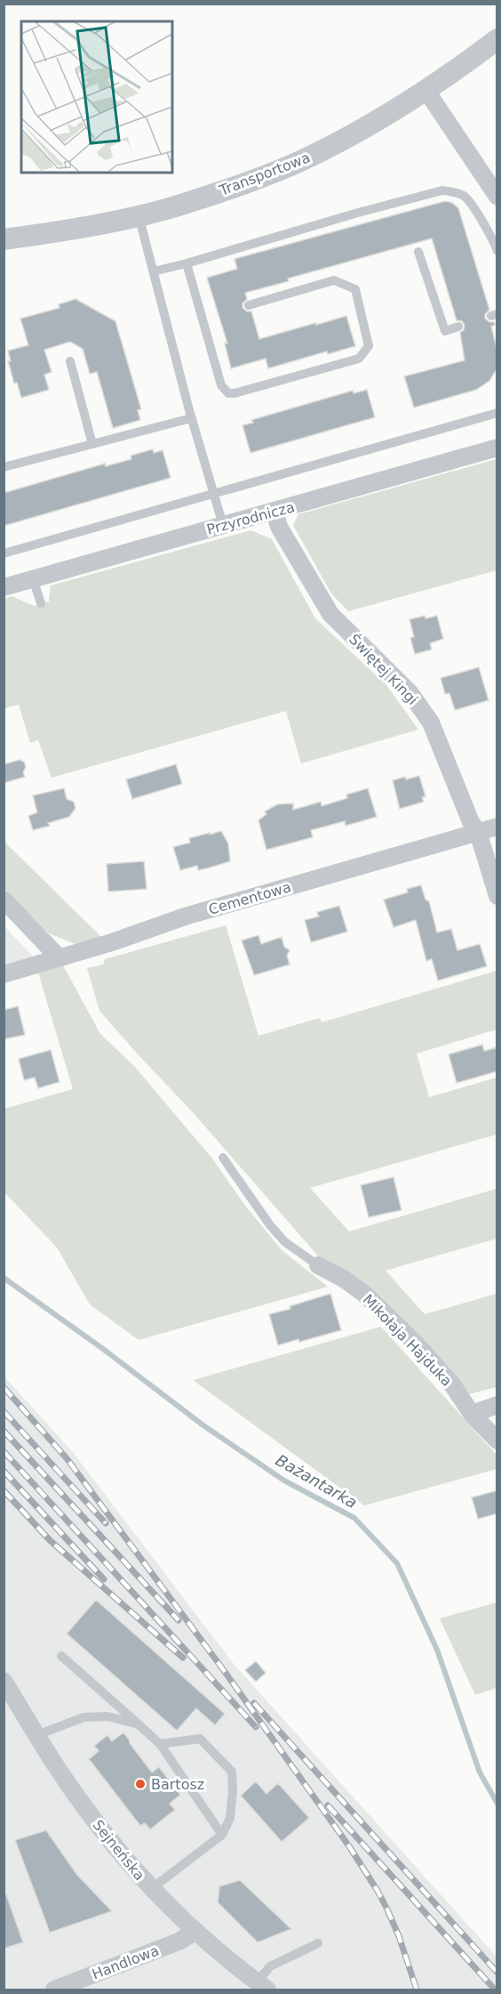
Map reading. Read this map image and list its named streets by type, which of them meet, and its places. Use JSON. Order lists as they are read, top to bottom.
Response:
{
  "streets": {
    "street": [
      "Transportowa",
      "Przyrodnicza",
      "Świętej Kingi",
      "Cementowa",
      "Mikołaja Hajduka",
      "Sejneńska",
      "Handlowa"
    ]
  },
  "crossings": [
    ["Przyrodnicza", "Świętej Kingi"],
    ["Świętej Kingi", "Cementowa"],
    ["Sejneńska", "Handlowa"]
  ],
  "water": ["Bażantarka"],
  "places": ["Bartosz"]
}
